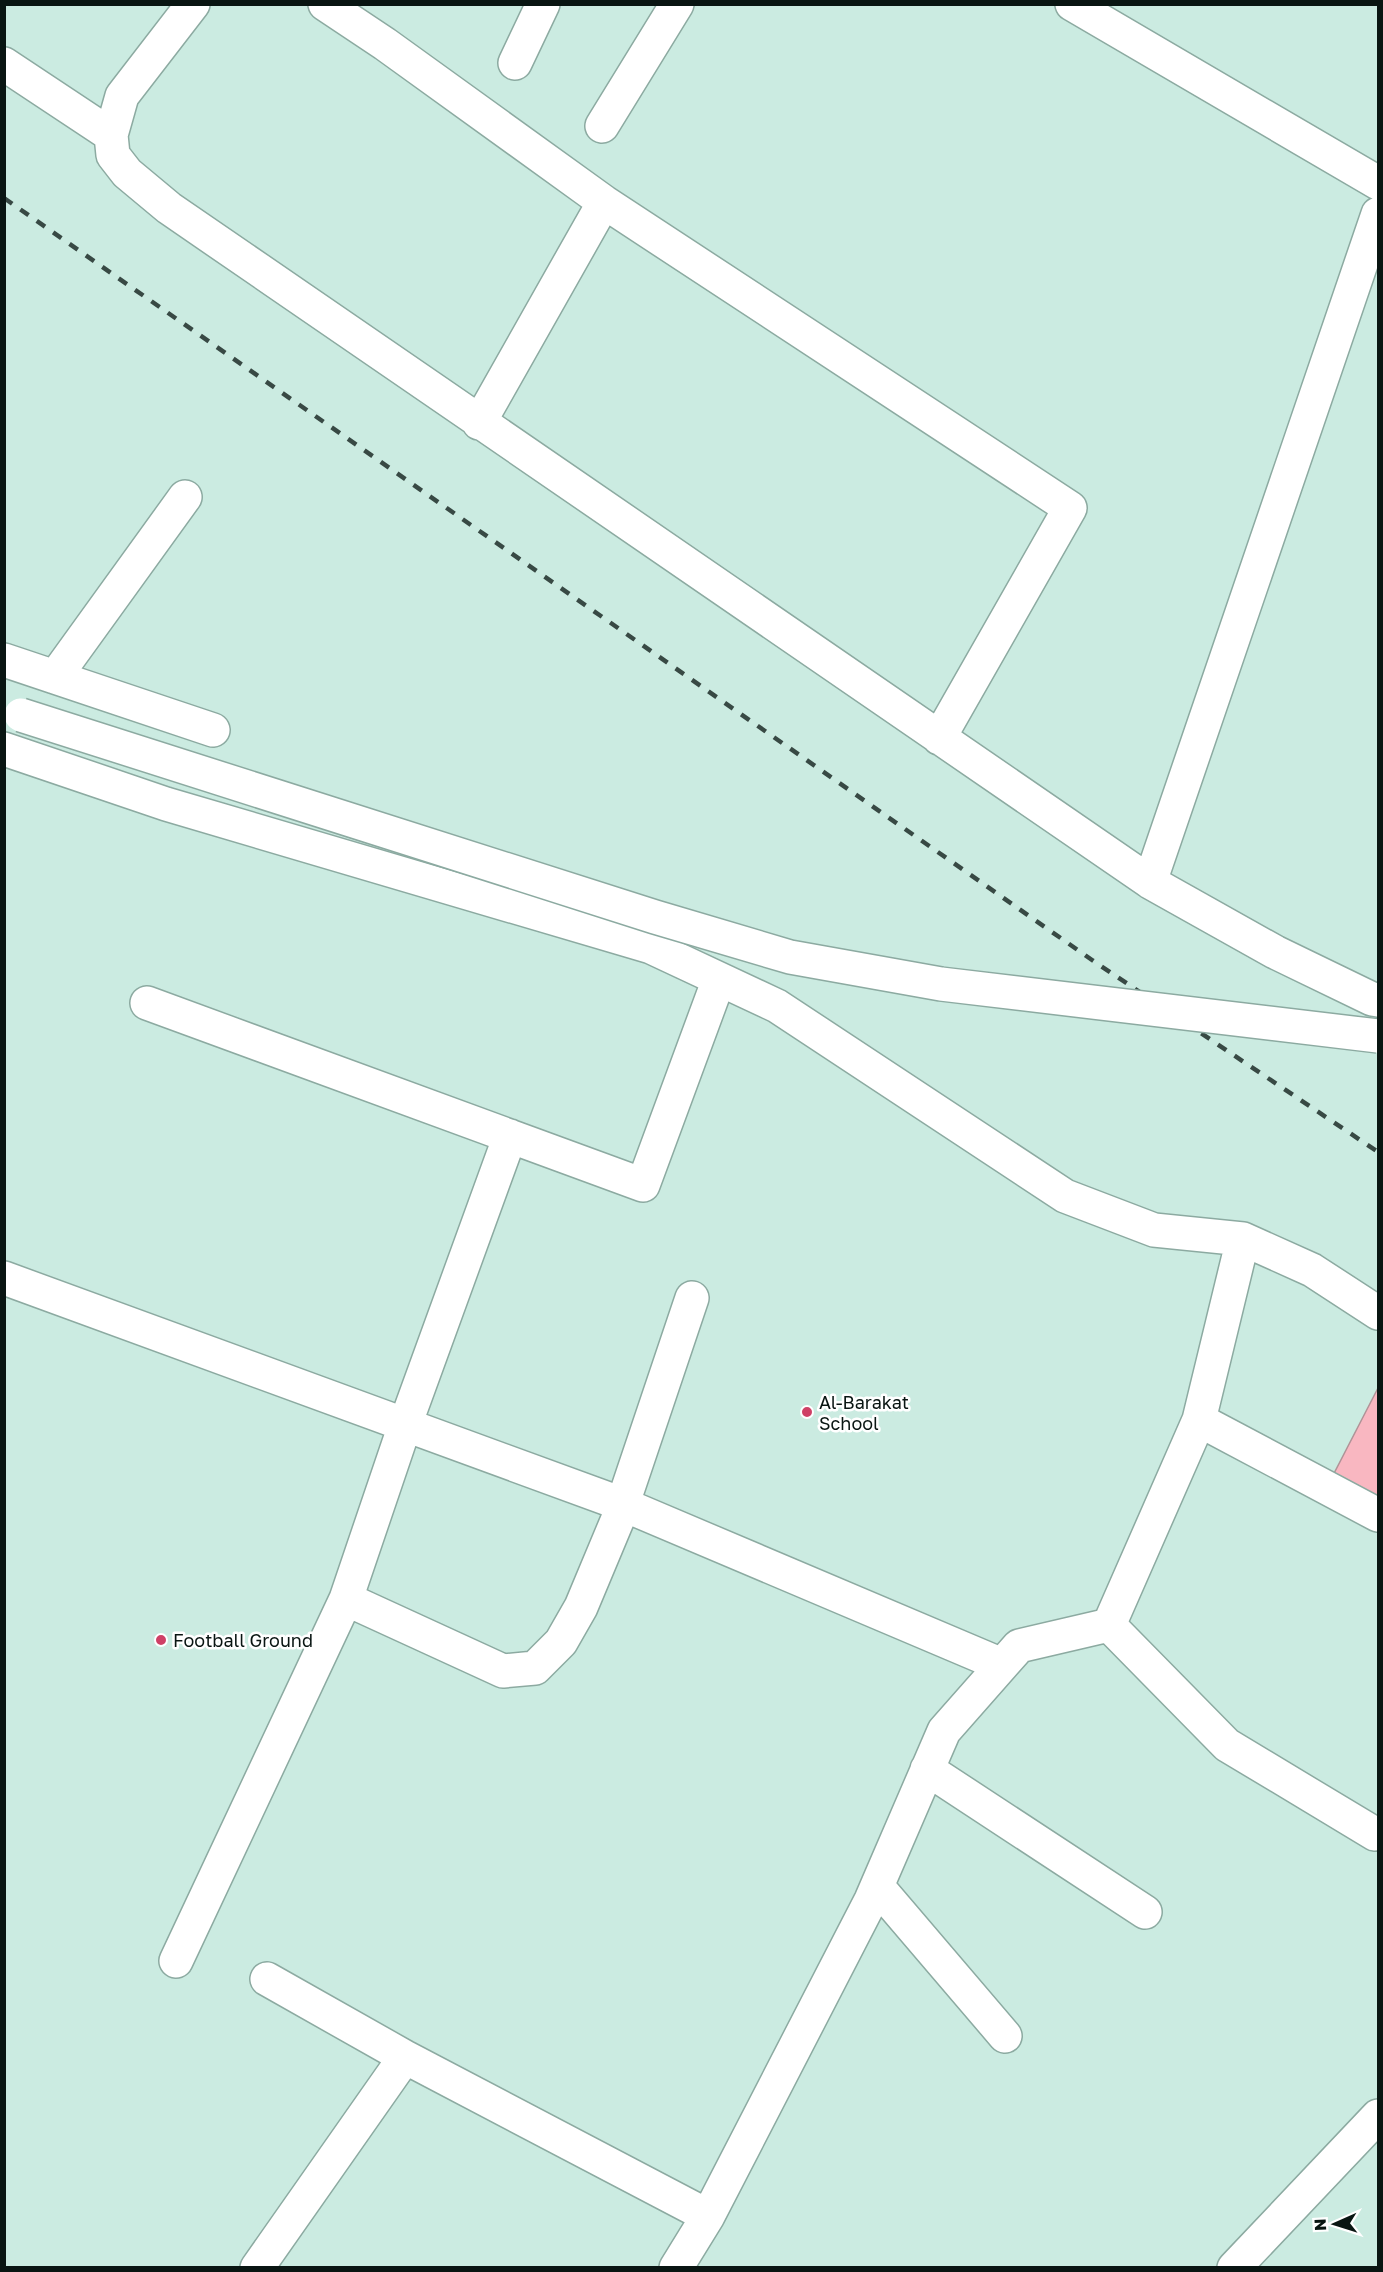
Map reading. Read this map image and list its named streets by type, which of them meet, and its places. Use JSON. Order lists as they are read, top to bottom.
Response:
{
  "places": ["Al-Barakat School", "Football Ground"],
  "north": "left"
}
